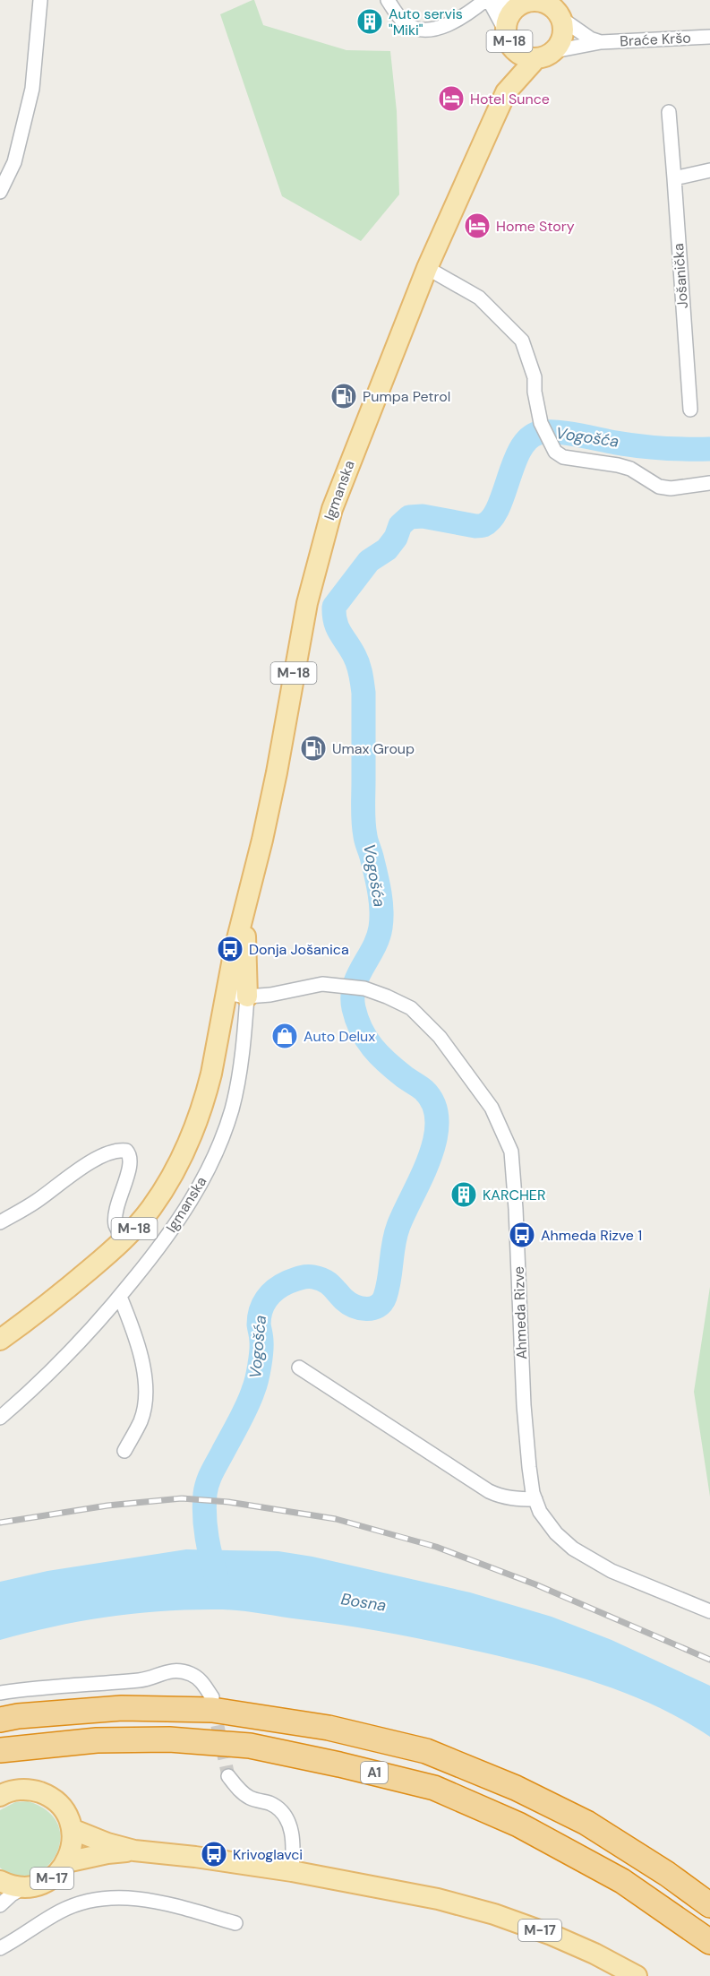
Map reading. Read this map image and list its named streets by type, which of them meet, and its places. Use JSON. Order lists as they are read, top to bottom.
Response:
{
  "streets": {
    "highway": ["A1"],
    "main road": ["M-18", "Igmanska", "M-17"],
    "street": ["Braće Kršo", "Jošanička", "Ahmeda Rizve"]
  },
  "crossings": [
    ["Braće Kršo", "M-18"],
    ["Braće Kršo", "Igmanska"],
    ["M-18", "Igmanska"],
    ["M-18", "Ahmeda Rizve"],
    ["Igmanska", "Ahmeda Rizve"]
  ],
  "water": ["Vogošća", "Bosna"],
  "places": {
    "building": ["Auto servis \"Miki\"", "KARCHER"],
    "hotel": ["Hotel Sunce", "Home Story"],
    "fuel station": ["Pumpa Petrol", "Umax Group"],
    "bus stop": ["Donja Jošanica", "Ahmeda Rizve 1", "Krivoglavci"],
    "shop": ["Auto Delux"]
  }
}
